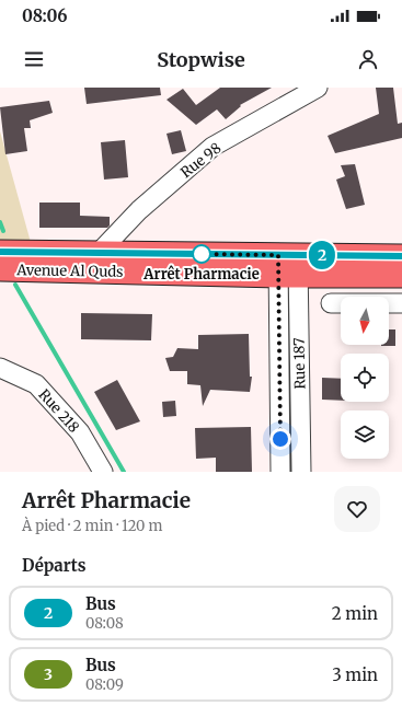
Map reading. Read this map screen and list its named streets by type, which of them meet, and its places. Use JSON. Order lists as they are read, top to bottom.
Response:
{
  "streets": {
    "main road": ["Avenue Al Quds"],
    "street": ["Rue 98", "Rue 187", "Rue 218"]
  },
  "crossings": [
    ["Rue 98", "Avenue Al Quds"],
    ["Avenue Al Quds", "Rue 187"]
  ],
  "places": ["Arrêt Pharmacie"],
  "lines": ["bus line 2"],
  "north": "bottom",
  "page": {
    "status": "08:06",
    "header": "Stopwise",
    "on_map": "2",
    "heading": [
      ["Arrêt Pharmacie", "À pied · 2 min · 120 m"],
      "Départs"
    ],
    "list": [
      {
        "mark": "2",
        "name": "Bus",
        "note": "08:08",
        "value": "2 min"
      },
      {
        "mark": "3",
        "name": "Bus",
        "note": "08:09",
        "value": "3 min"
      }
    ]
  }
}
